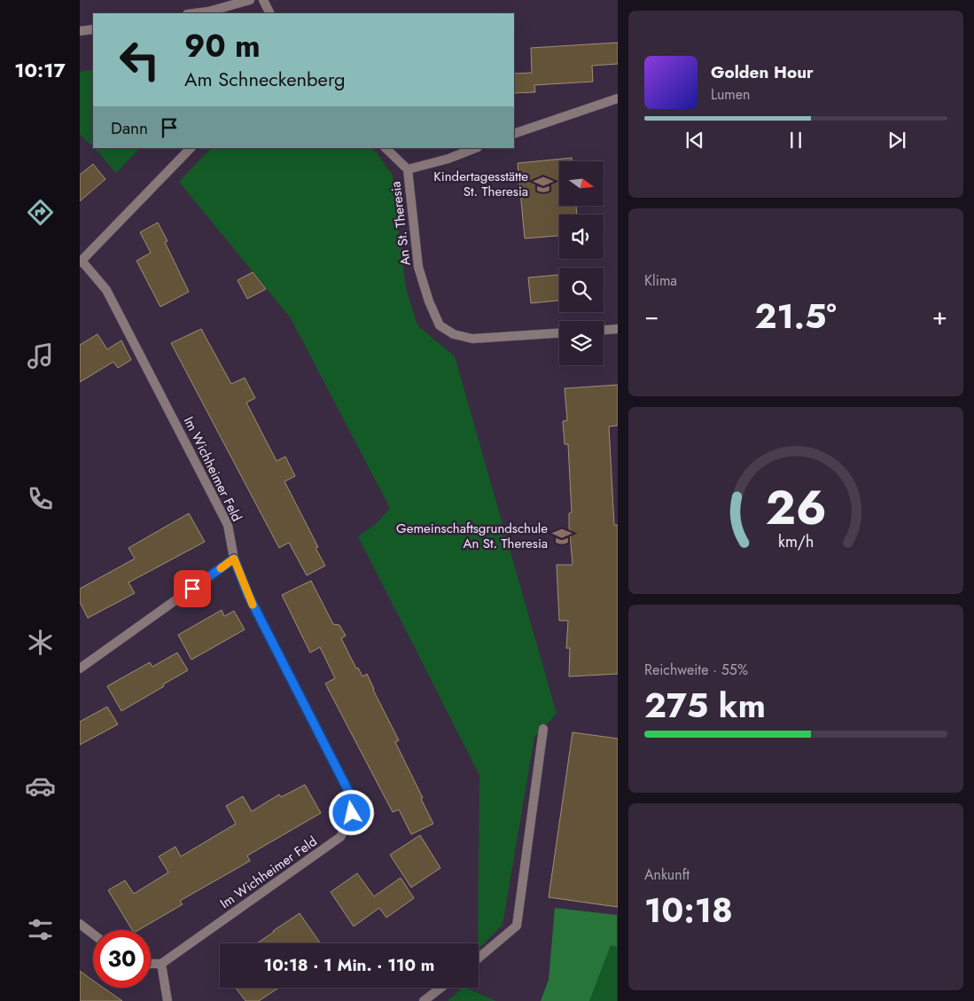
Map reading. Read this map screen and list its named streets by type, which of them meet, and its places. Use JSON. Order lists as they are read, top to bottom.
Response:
{
  "streets": {
    "street": ["An St. Theresia", "Im Wichheimer Feld"]
  },
  "places": {
    "school or university": ["Kindertagesstätte St. Theresia", "Gemeinschaftsgrundschule An St. Theresia"]
  },
  "north": "right",
  "page": {
    "tabs": "10:17",
    "turn": ["90 m", "Am Schneckenberg"],
    "song": ["Golden Hour", "Lumen"],
    "then": "Dann",
    "tile": [
      "Klima",
      ["Reichweite · 55%", "275 km"],
      ["Ankunft", "10:18"]
    ],
    "heat": ["−", "21.5°", "+"],
    "limit": "30",
    "trip": "10:18 · 1 Min. · 110 m",
    "gauge": ["26", "km/h"]
  }
}
